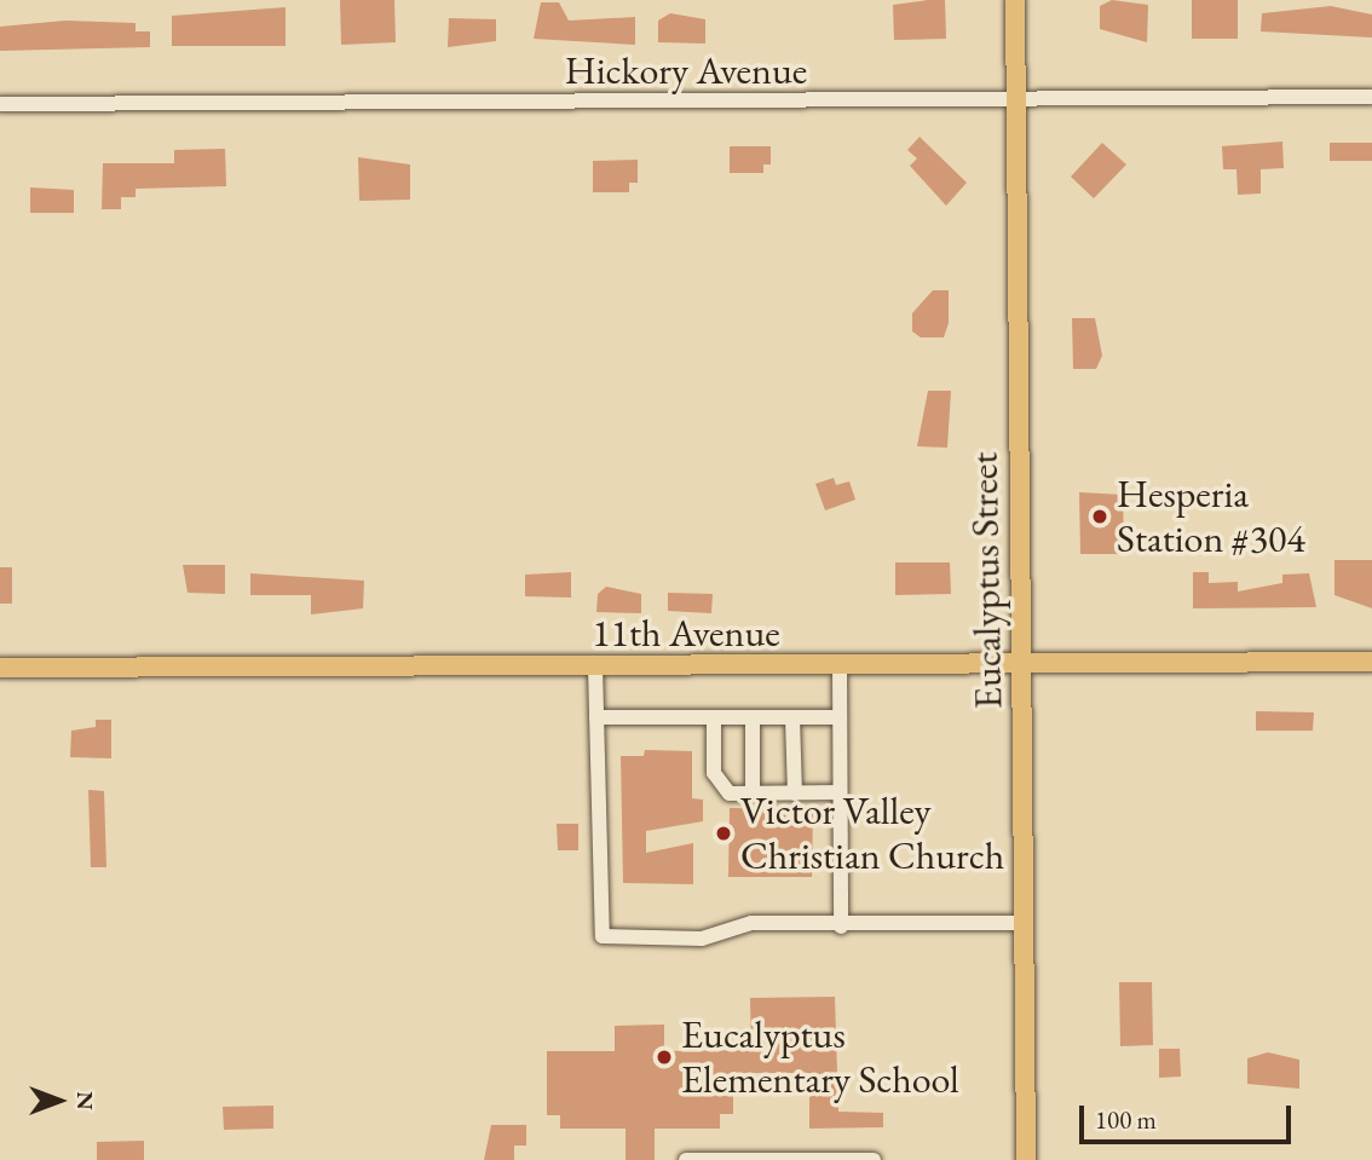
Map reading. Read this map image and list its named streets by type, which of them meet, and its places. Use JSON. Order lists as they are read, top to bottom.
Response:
{
  "streets": {
    "main road": ["Eucalyptus Street", "11th Avenue"],
    "street": ["Hickory Avenue"]
  },
  "crossings": [
    ["Hickory Avenue", "Eucalyptus Street"],
    ["Eucalyptus Street", "11th Avenue"]
  ],
  "places": ["Hesperia Station #304", "Victor Valley Christian Church", "Eucalyptus Elementary School"],
  "scale_bar": "100 m",
  "north": "right"
}
